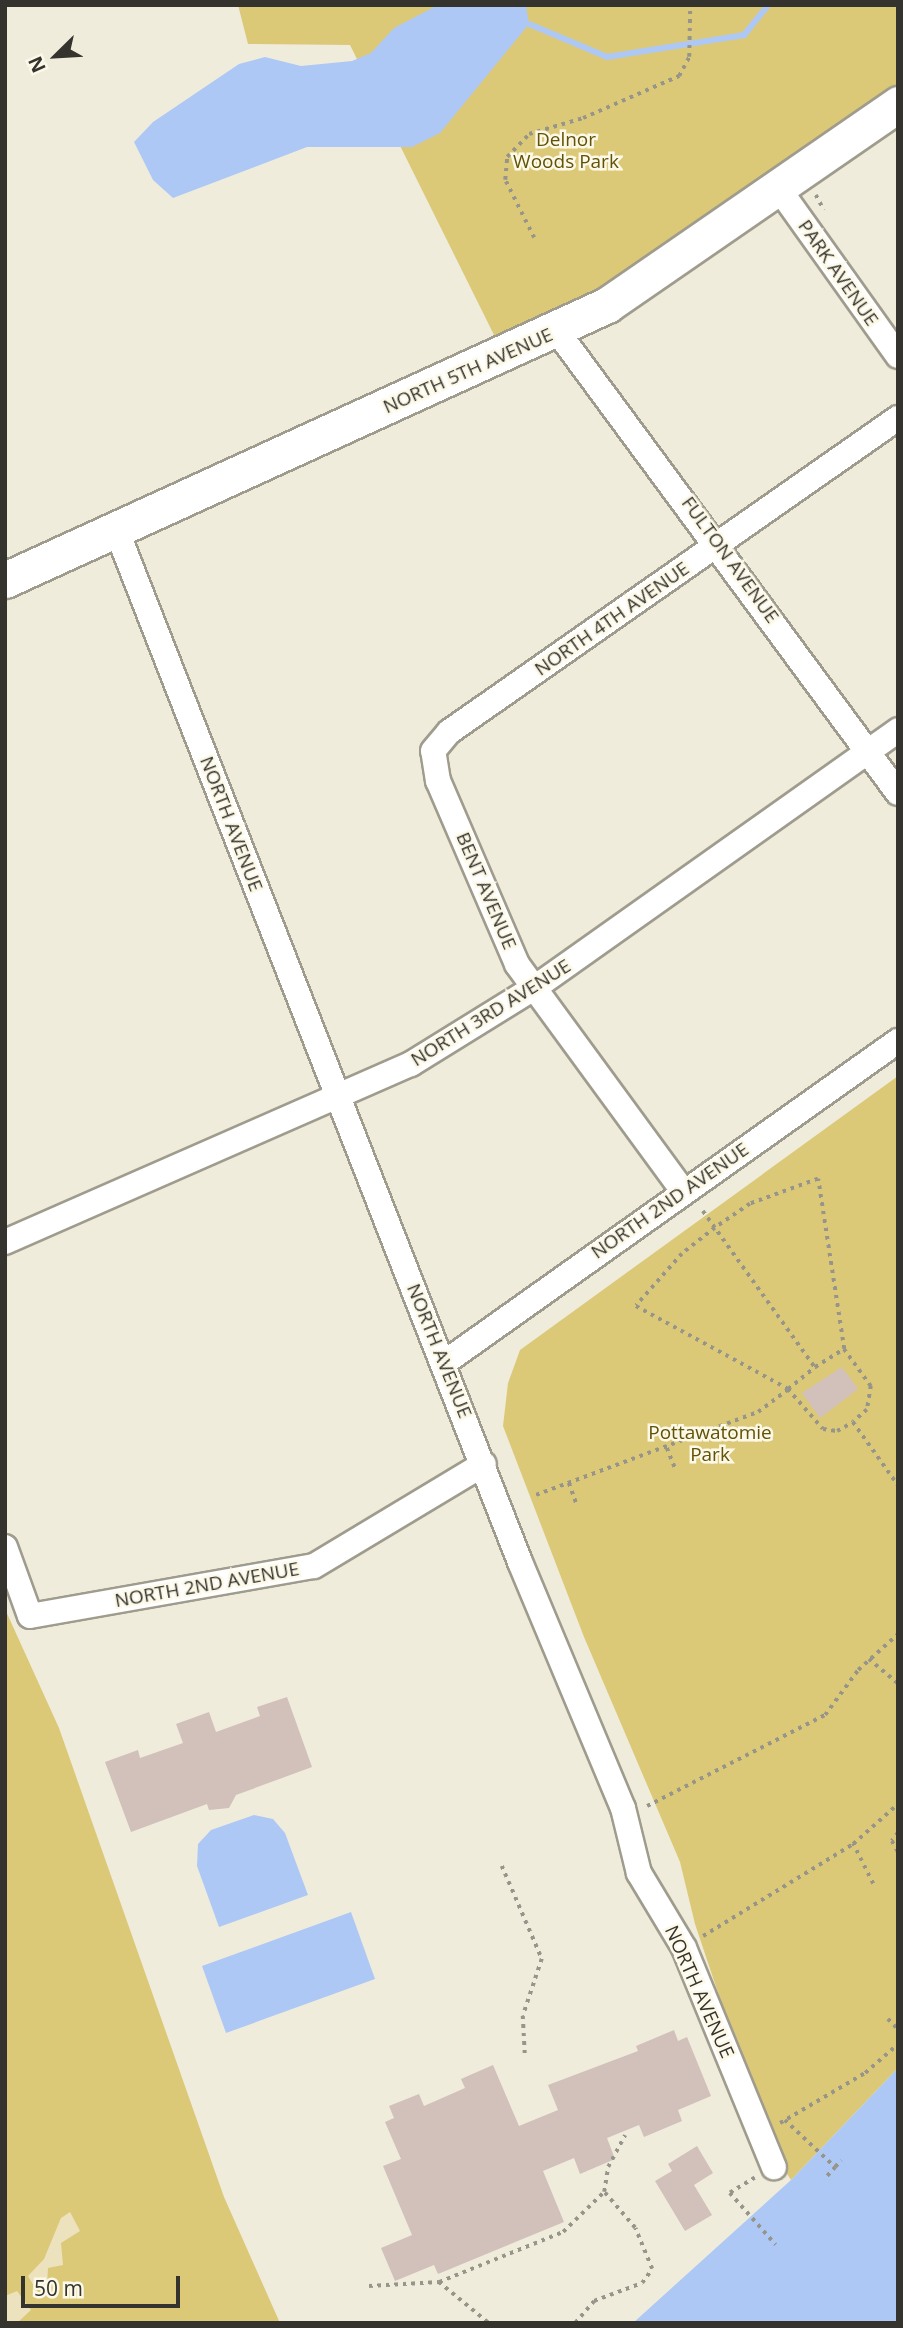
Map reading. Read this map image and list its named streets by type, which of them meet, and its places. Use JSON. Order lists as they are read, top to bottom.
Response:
{
  "streets": {
    "main road": ["NORTH 5TH AVENUE"],
    "street": [
      "PARK AVENUE",
      "FULTON AVENUE",
      "NORTH 4TH AVENUE",
      "NORTH AVENUE",
      "BENT AVENUE",
      "NORTH 3RD AVENUE",
      "NORTH 2ND AVENUE"
    ]
  },
  "crossings": [
    ["PARK AVENUE", "NORTH 5TH AVENUE"],
    ["NORTH 5TH AVENUE", "FULTON AVENUE"],
    ["NORTH 5TH AVENUE", "NORTH AVENUE"],
    ["FULTON AVENUE", "NORTH 4TH AVENUE"],
    ["FULTON AVENUE", "NORTH 3RD AVENUE"],
    ["NORTH 4TH AVENUE", "BENT AVENUE"],
    ["NORTH AVENUE", "NORTH 3RD AVENUE"],
    ["NORTH AVENUE", "NORTH 2ND AVENUE"],
    ["BENT AVENUE", "NORTH 3RD AVENUE"],
    ["BENT AVENUE", "NORTH 2ND AVENUE"]
  ],
  "parks": ["Delnor Woods Park", "Pottawatomie Park"],
  "scale_bar": "50 m",
  "north": "bottom left"
}
